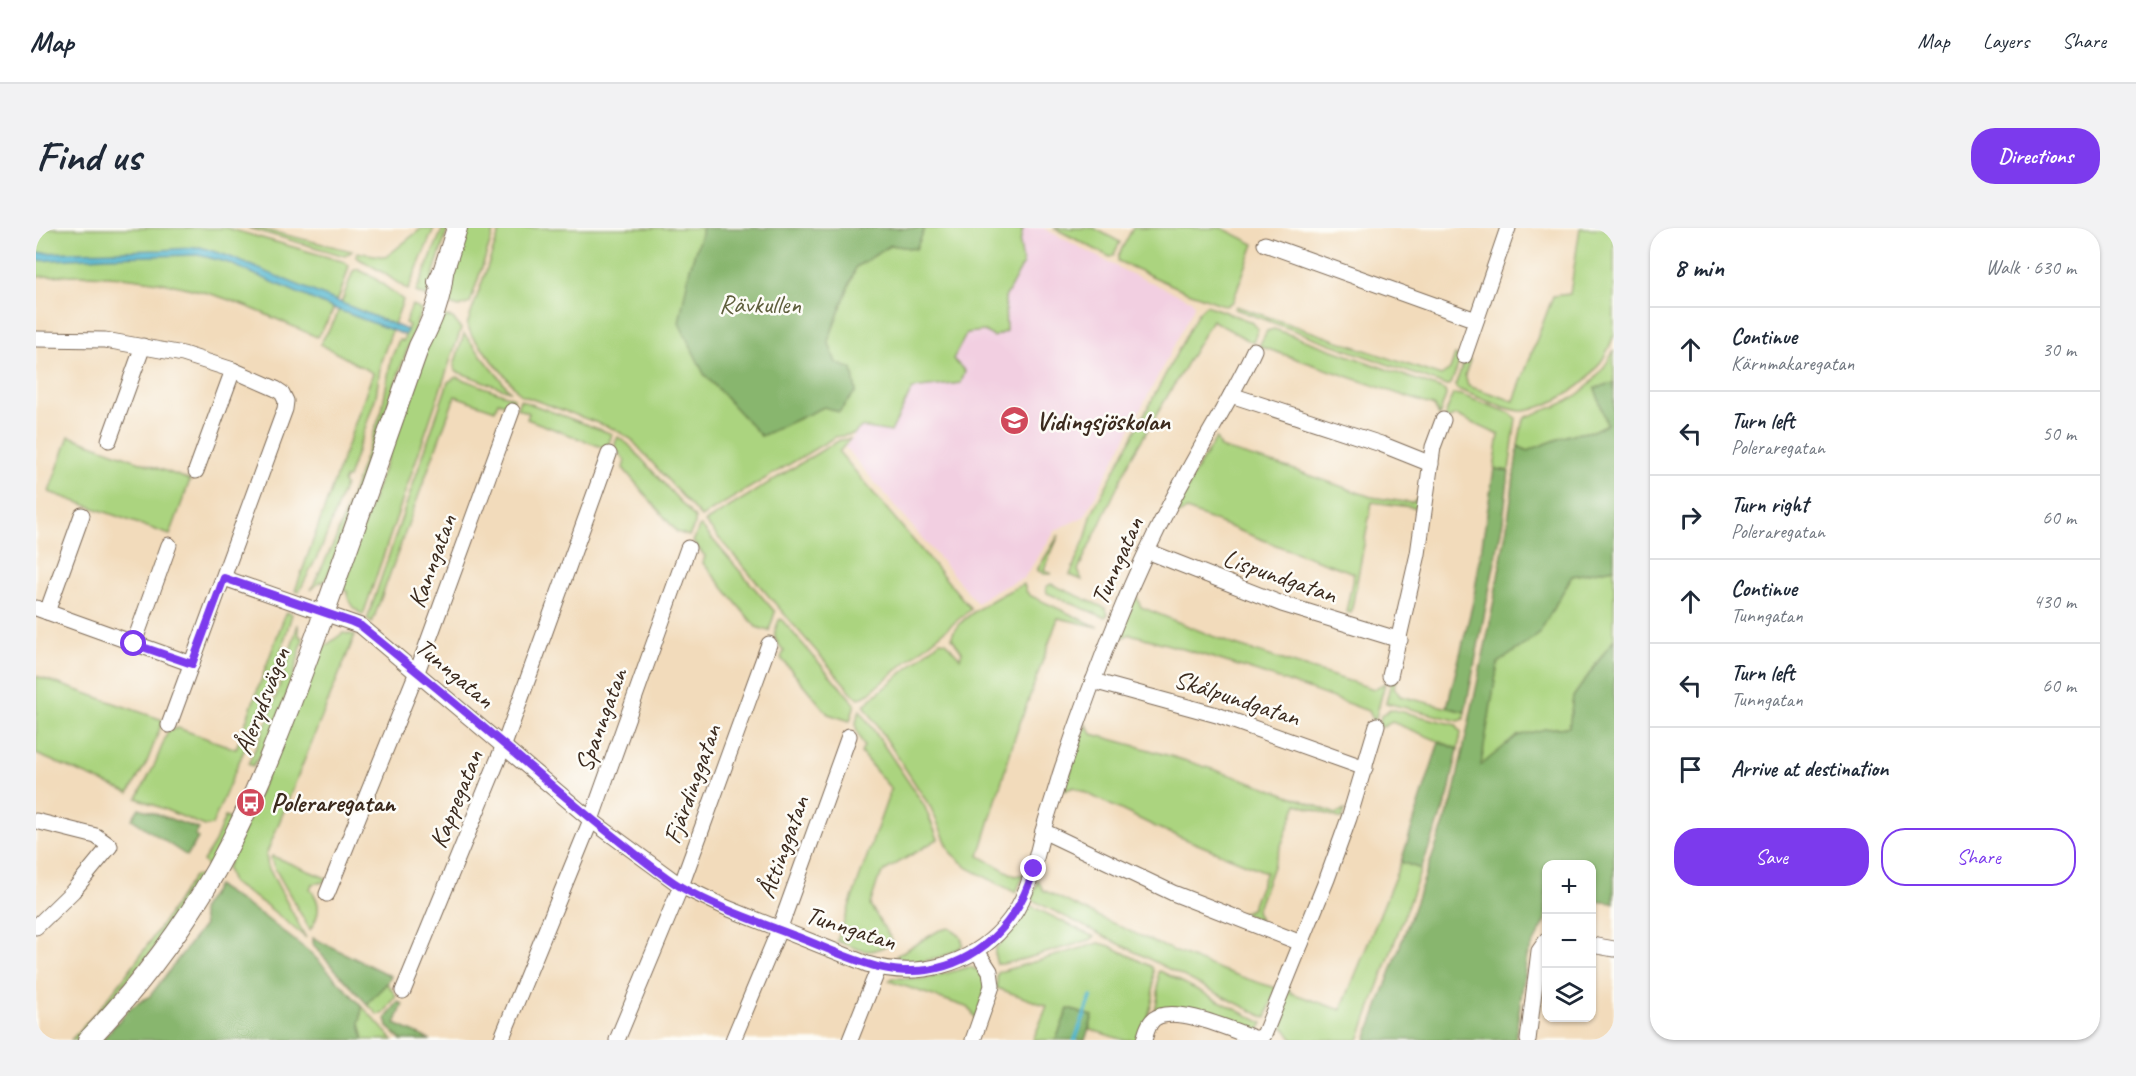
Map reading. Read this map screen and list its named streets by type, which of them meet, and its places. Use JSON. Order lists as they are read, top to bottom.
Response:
{
  "streets": {
    "main road": ["Ålerydsvägen"],
    "street": [
      "Kanngatan",
      "Tunngatan",
      "Lispundgatan",
      "Skålpundgatan",
      "Spanngatan",
      "Fjärdinggatan",
      "Kappegatan",
      "Åttinggatan"
    ]
  },
  "crossings": [
    ["Kanngatan", "Tunngatan"],
    ["Tunngatan", "Lispundgatan"],
    ["Tunngatan", "Skålpundgatan"],
    ["Tunngatan", "Ålerydsvägen"],
    ["Tunngatan", "Spanngatan"],
    ["Tunngatan", "Fjärdinggatan"],
    ["Tunngatan", "Kappegatan"],
    ["Tunngatan", "Åttinggatan"]
  ],
  "parks": ["Rävkullen"],
  "places": {
    "school or university": ["Vidingsjöskolan"],
    "bus stop": ["Poleraregatan"]
  },
  "page": {
    "header": "Map",
    "nav": ["Map", "Layers", "Share"],
    "buttons": [
      "Directions",
      ["Save", "Share"]
    ],
    "title": "Find us",
    "heading": ["8 min", "Walk · 630 m"],
    "list": [
      ["Continue", "Kärnmakaregatan", "30 m"],
      ["Turn left", "Poleraregatan", "50 m"],
      ["Turn right", "Poleraregatan", "60 m"],
      ["Continue", "Tunngatan", "430 m"],
      ["Turn left", "Tunngatan", "60 m"],
      "Arrive at destination"
    ],
    "map_buttons": ["+", "−"]
  }
}
